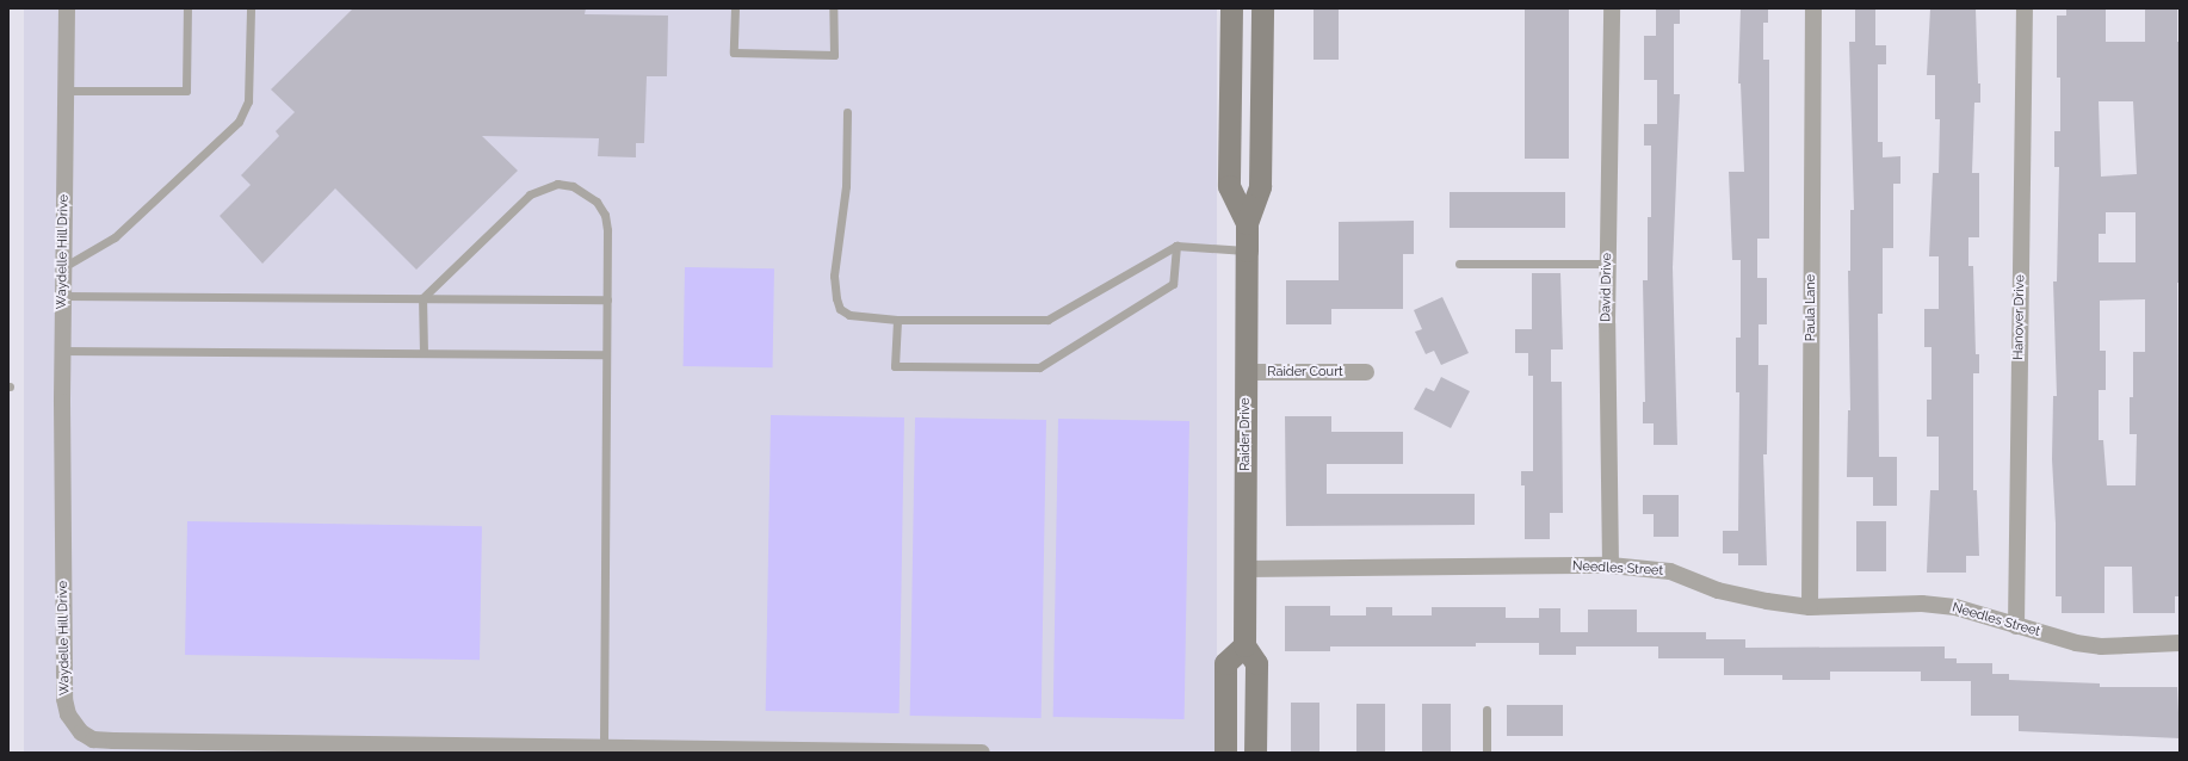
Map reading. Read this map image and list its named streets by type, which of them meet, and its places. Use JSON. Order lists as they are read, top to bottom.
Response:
{
  "streets": {
    "main road": ["Raider Drive"],
    "street": [
      "Waydelle Hill Drive",
      "David Drive",
      "Paula Lane",
      "Hanover Drive",
      "Raider Court",
      "Needles Street"
    ]
  },
  "crossings": [
    ["David Drive", "Needles Street"],
    ["Paula Lane", "Needles Street"],
    ["Hanover Drive", "Needles Street"],
    ["Raider Court", "Raider Drive"],
    ["Raider Drive", "Needles Street"]
  ]
}
